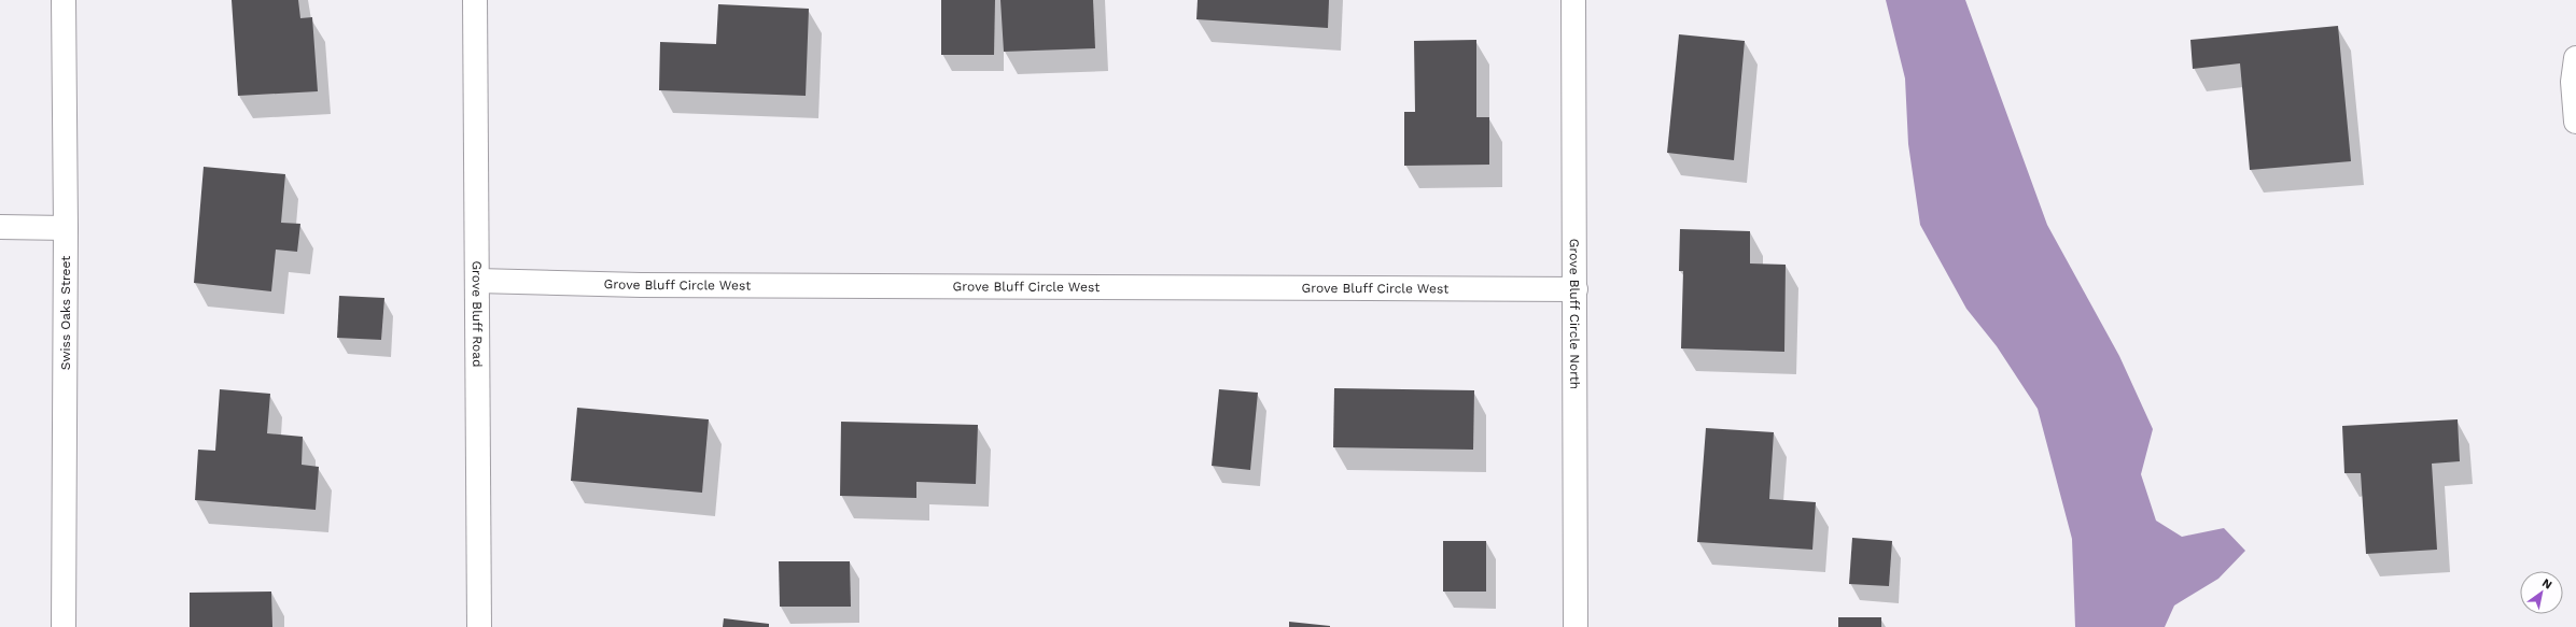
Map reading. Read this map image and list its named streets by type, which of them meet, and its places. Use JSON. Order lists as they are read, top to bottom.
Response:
{
  "streets": {
    "street": [
      "Grove Bluff Circle West",
      "Swiss Oaks Street",
      "Grove Bluff Road",
      "Grove Bluff Circle North"
    ]
  },
  "crossings": [
    ["Grove Bluff Circle West", "Grove Bluff Road"],
    ["Grove Bluff Circle West", "Grove Bluff Circle North"]
  ],
  "north": "top right"
}
